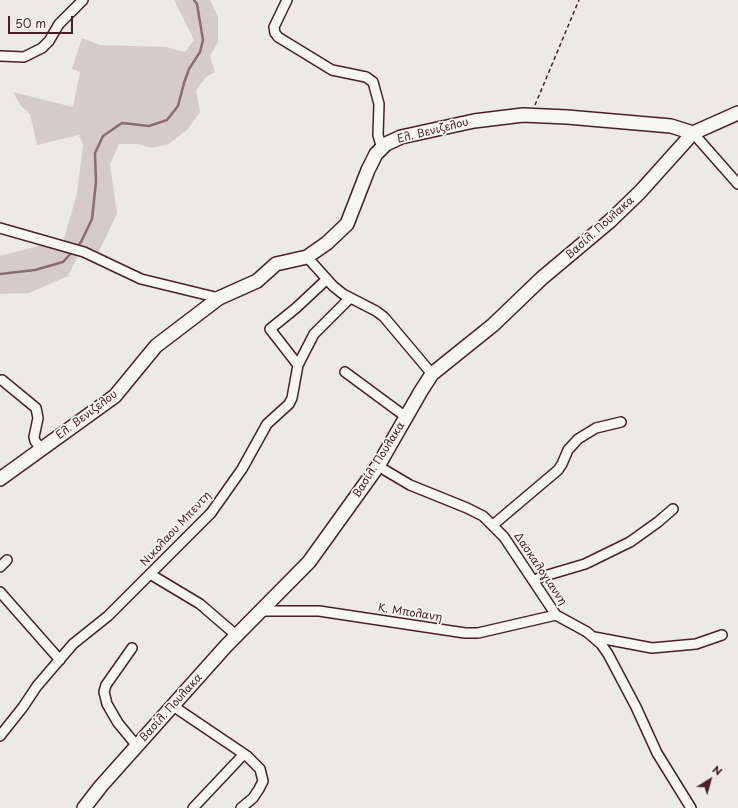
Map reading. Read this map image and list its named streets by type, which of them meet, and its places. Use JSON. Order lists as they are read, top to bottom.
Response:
{
  "streets": {
    "main road": ["Ελ. Βενιζελου", "Βασίλ. Πουλακα"],
    "street": ["Νικολαου Μπεντη", "Δασκαλογιαννη", "Κ. Μπολανη"]
  },
  "crossings": [
    ["Ελ. Βενιζελου", "Βασίλ. Πουλακα"],
    ["Βασίλ. Πουλακα", "Δασκαλογιαννη"],
    ["Βασίλ. Πουλακα", "Κ. Μπολανη"],
    ["Δασκαλογιαννη", "Κ. Μπολανη"]
  ],
  "scale_bar": "50 m",
  "north": "top right"
}
